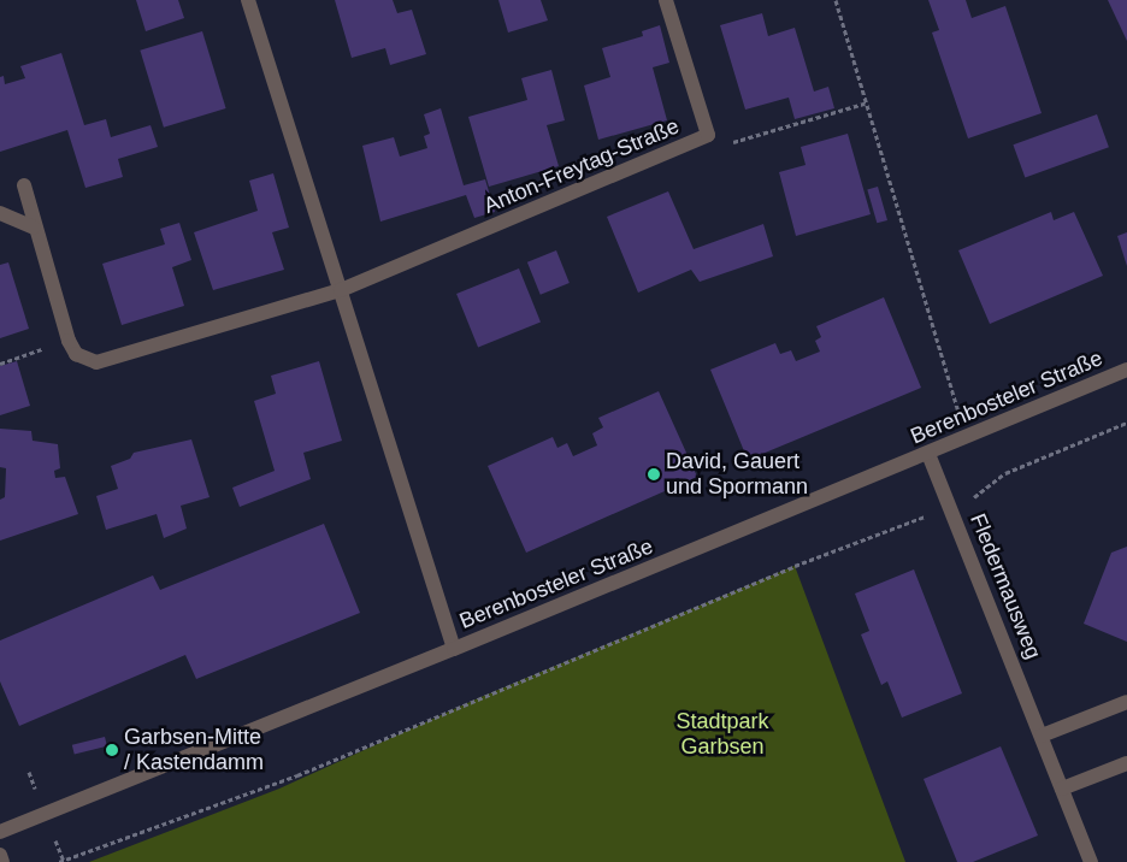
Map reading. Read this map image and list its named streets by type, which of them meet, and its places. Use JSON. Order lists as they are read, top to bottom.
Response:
{
  "streets": {
    "street": ["Anton-Freytag-Straße", "Berenbosteler Straße", "Fledermausweg"]
  },
  "crossings": [
    ["Berenbosteler Straße", "Fledermausweg"]
  ],
  "parks": ["Stadtpark Garbsen"],
  "places": ["David, Gauert und Spormann", "Garbsen-Mitte / Kastendamm"]
}
